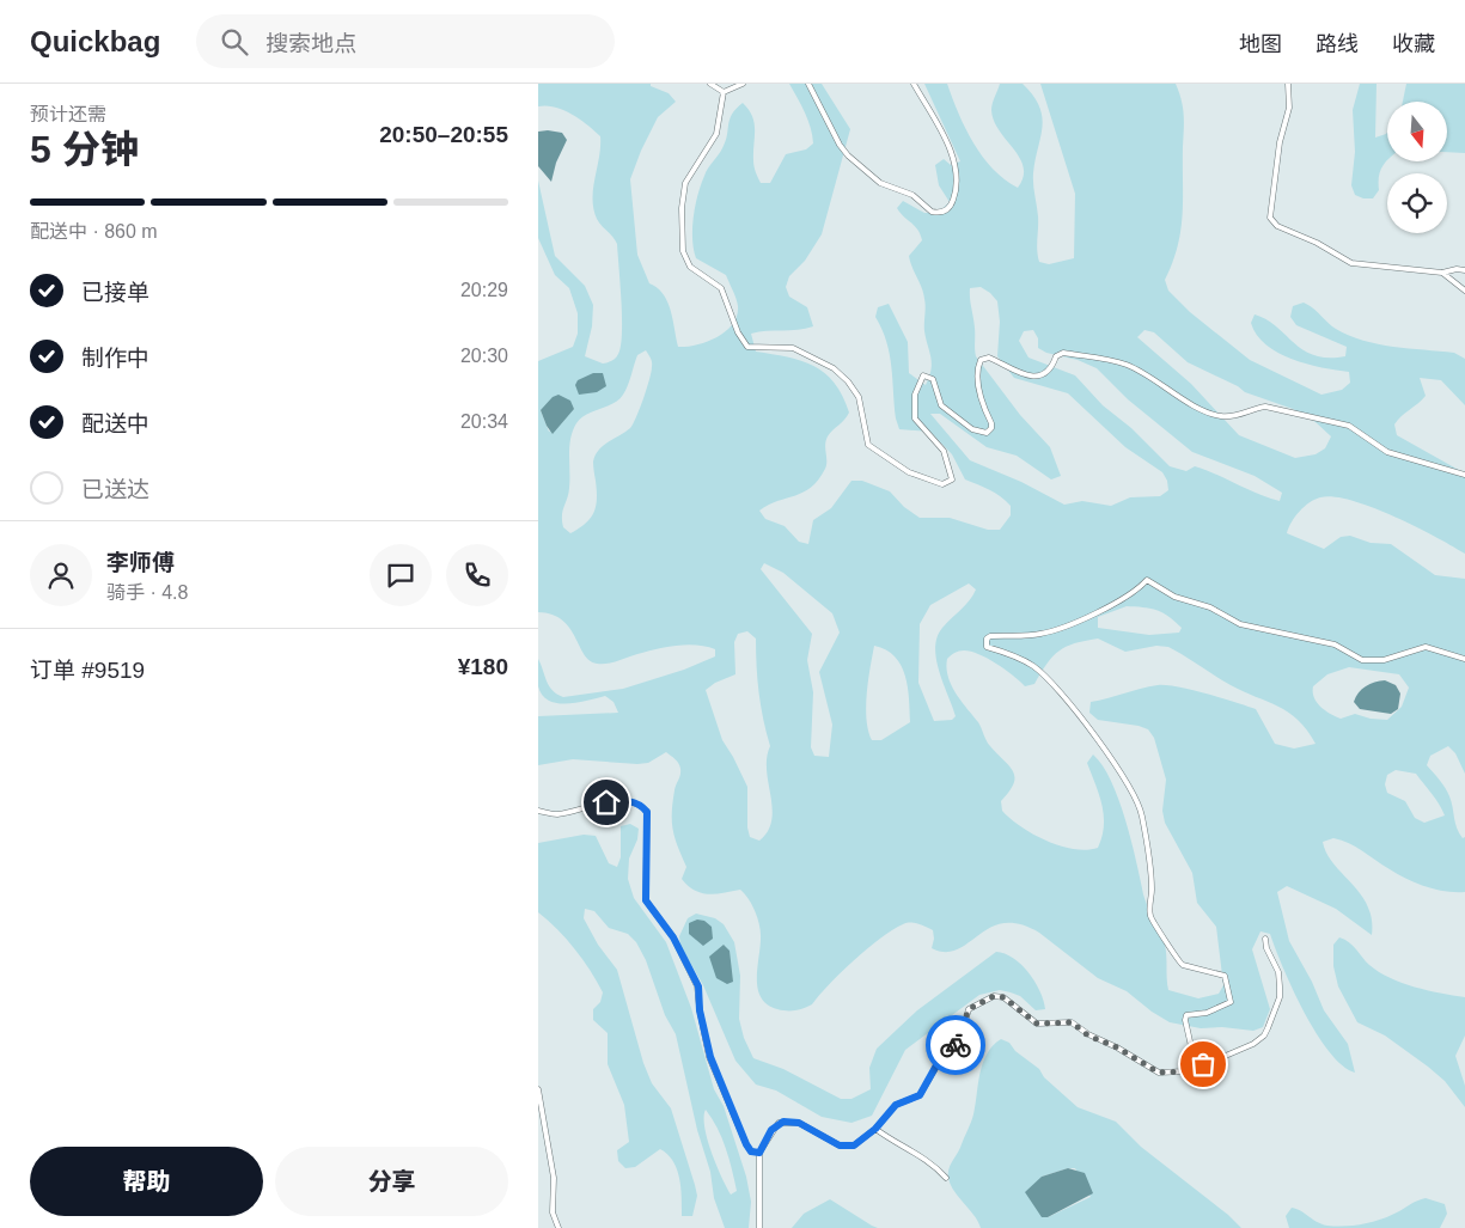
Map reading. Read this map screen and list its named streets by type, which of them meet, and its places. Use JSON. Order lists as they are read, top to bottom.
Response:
{
  "north": "bottom",
  "page": {
    "header": "Quickbag",
    "search": "搜索地点",
    "nav": ["地图", "路线", "收藏"],
    "heading": ["5 分钟", "预计还需", "20:50–20:55"],
    "panel": [
      "李师傅",
      "骑手 · 4.8",
      "订单 #9519",
      "¥180"
    ],
    "bar": "配送中 · 860 m",
    "list": [
      ["已接单", "20:29"],
      ["制作中", "20:30"],
      ["配送中", "20:34"],
      "已送达"
    ],
    "buttons": ["帮助", "分享"]
  }
}
